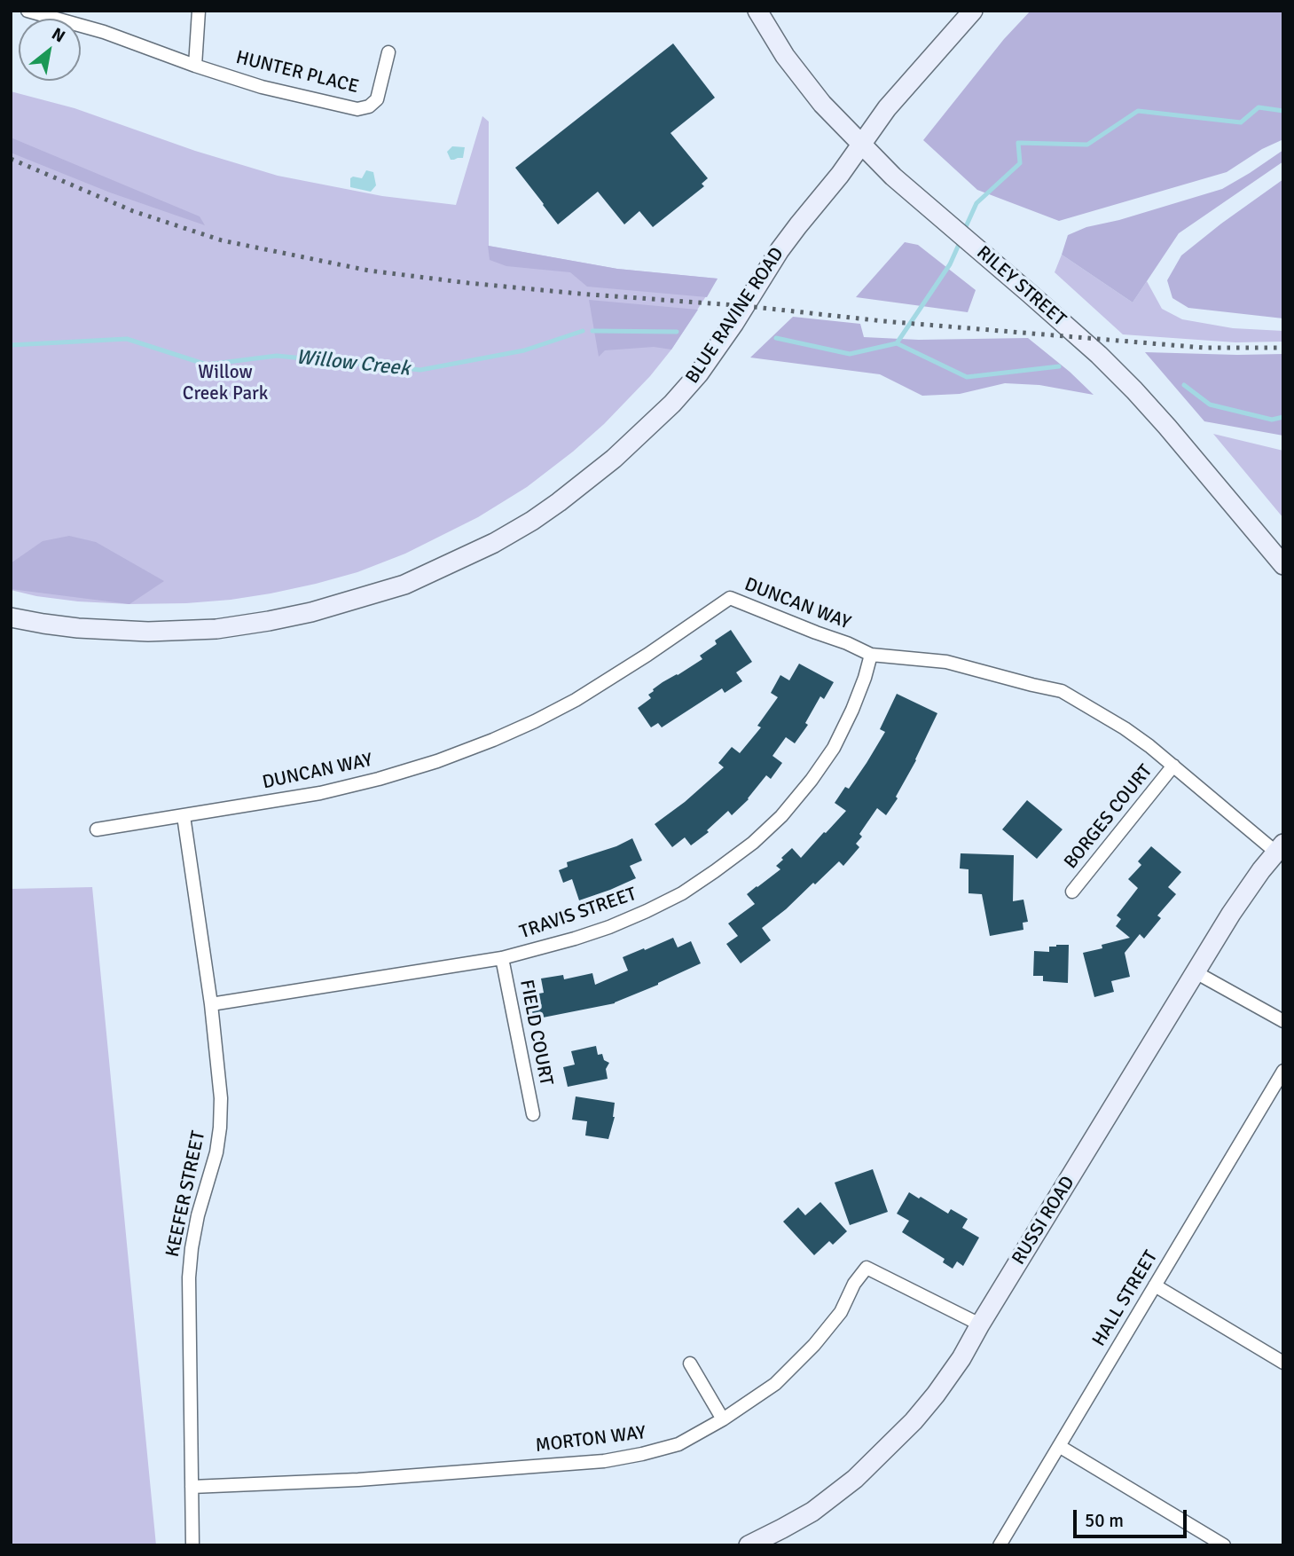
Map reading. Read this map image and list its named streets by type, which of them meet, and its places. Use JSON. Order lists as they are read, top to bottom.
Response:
{
  "streets": {
    "main road": ["RILEY STREET", "BLUE RAVINE ROAD", "RUSSI ROAD"],
    "street": [
      "HUNTER PLACE",
      "DUNCAN WAY",
      "BORGES COURT",
      "TRAVIS STREET",
      "FIELD COURT",
      "KEEFER STREET",
      "HALL STREET",
      "MORTON WAY"
    ]
  },
  "crossings": [
    ["RILEY STREET", "BLUE RAVINE ROAD"],
    ["DUNCAN WAY", "BORGES COURT"],
    ["DUNCAN WAY", "TRAVIS STREET"],
    ["DUNCAN WAY", "KEEFER STREET"],
    ["DUNCAN WAY", "RUSSI ROAD"],
    ["TRAVIS STREET", "FIELD COURT"],
    ["TRAVIS STREET", "KEEFER STREET"],
    ["KEEFER STREET", "MORTON WAY"],
    ["RUSSI ROAD", "MORTON WAY"]
  ],
  "water": ["Willow Creek"],
  "parks": ["Willow Creek Park"],
  "scale_bar": "50 m",
  "north": "top right"
}
